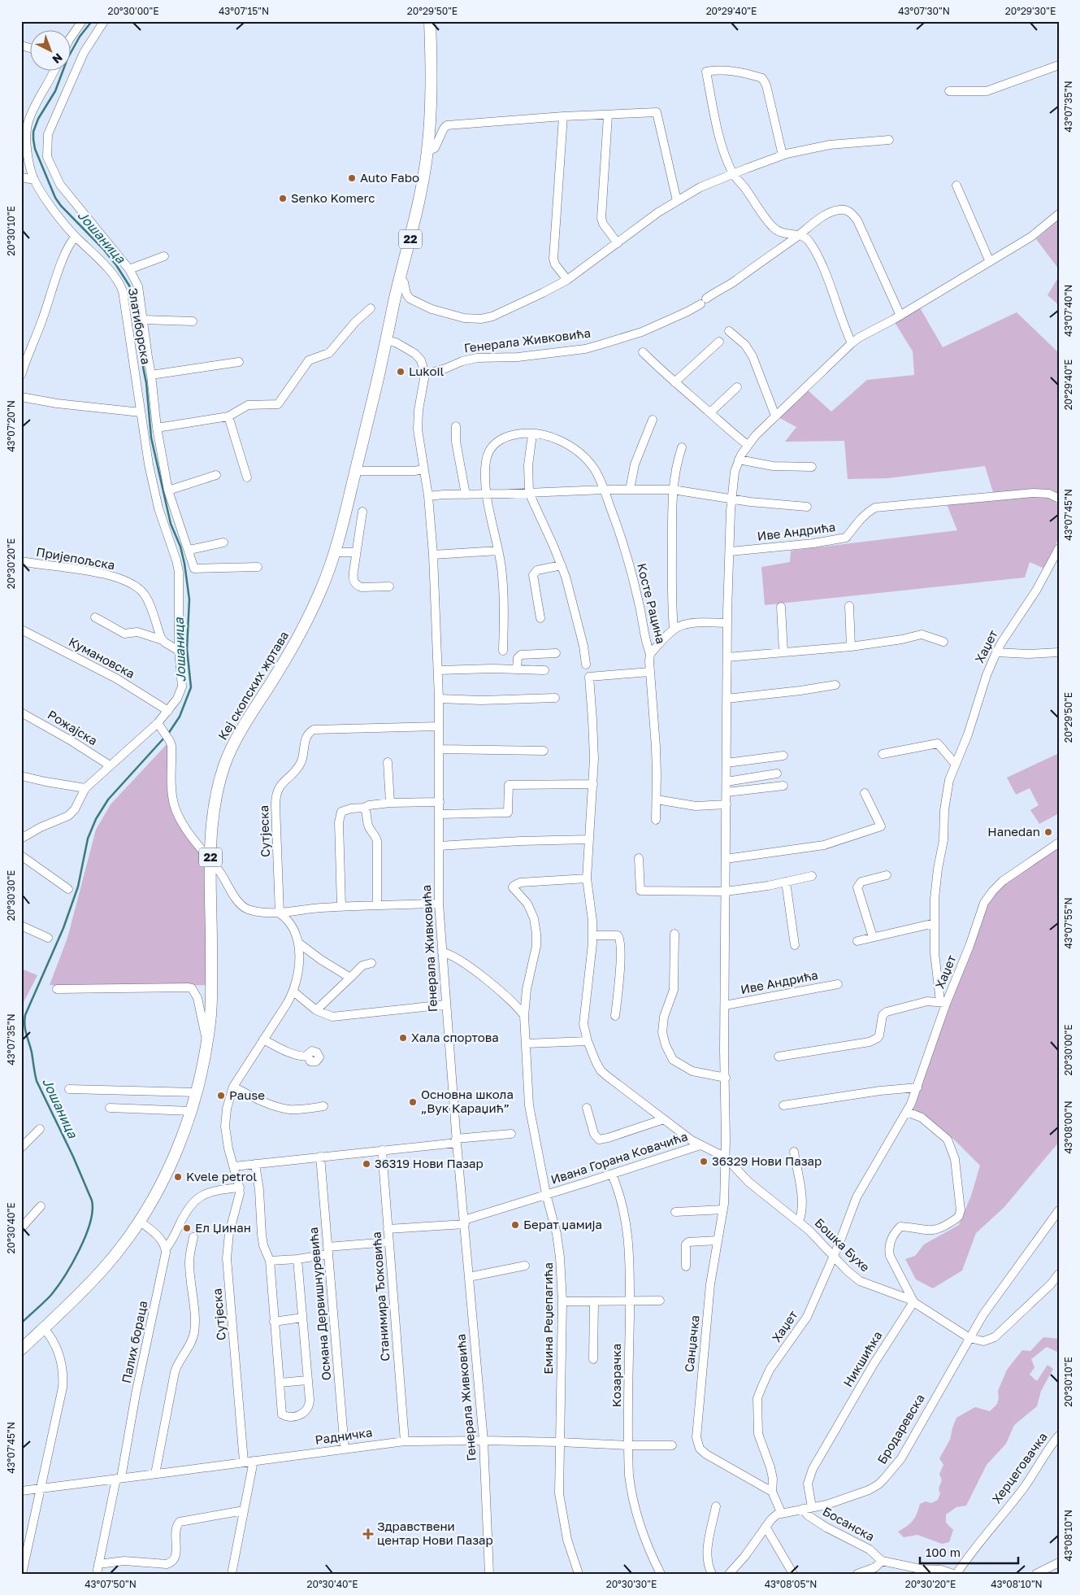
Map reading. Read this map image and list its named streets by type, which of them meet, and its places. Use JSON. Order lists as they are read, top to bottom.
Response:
{
  "streets": {
    "main road": ["22", "Кеј скопских жртава"],
    "street": [
      "Златиборска",
      "Генерала Живковића",
      "Иве Андрића",
      "Пријепољска",
      "Косте Рацина",
      "Хаџет",
      "Кумановска",
      "Рожајска",
      "Сутјеска",
      "Ивана Горана Ковачића",
      "Бошка Бухе",
      "Станимира Ђоковића",
      "Османа Дервишнуревића",
      "Емина Реџепагића",
      "Палих бораца",
      "Санџачка",
      "Никшићка",
      "Козарачка",
      "Бродаревска",
      "Радничка",
      "Херцеговачка",
      "Босанска"
    ]
  },
  "crossings": [
    ["22", "Кеј скопских жртава"],
    ["Генерала Живковића", "Иве Андрића"],
    ["Генерала Живковића", "Сутјеска"],
    ["Генерала Живковића", "Радничка"],
    ["Иве Андрића", "Бошка Бухе"],
    ["Иве Андрића", "Санџачка"],
    ["Хаџет", "Бошка Бухе"],
    ["Хаџет", "Санџачка"],
    ["Хаџет", "Бродаревска"],
    ["Сутјеска", "Радничка"],
    ["Ивана Горана Ковачића", "Емина Реџепагића"],
    ["Ивана Горана Ковачића", "Козарачка"],
    ["Бошка Бухе", "Санџачка"],
    ["Бошка Бухе", "Никшићка"],
    ["Станимира Ђоковића", "Радничка"],
    ["Османа Дервишнуревића", "Радничка"],
    ["Емина Реџепагића", "Радничка"],
    ["Палих бораца", "Радничка"],
    ["Никшићка", "Бродаревска"],
    ["Козарачка", "Радничка"],
    ["Бродаревска", "Босанска"]
  ],
  "water": ["Јошаница"],
  "places": {
    "other": [
      "Auto Fabo",
      "Senko Komerc",
      "Lukoil",
      "Hanedan",
      "Хала спортова",
      "Pause",
      "Основна школа „Вук Караџић”",
      "36329 Нови Пазар",
      "36319 Нови Пазар",
      "Kvele petrol",
      "Берат џамија",
      "Ел Џинан"
    ],
    "health": ["Здравствени центар Нови Пазар"]
  },
  "scale_bar": "100 m",
  "north": "bottom right",
  "coordinates": [
    "20°30'00\"E",
    "43°07'15\"N",
    "20°29'50\"E",
    "20°29'40\"E",
    "43°07'30\"N",
    "20°29'30\"E",
    "43°07'35\"N",
    "20°30'10\"E",
    "43°07'40\"N",
    "43°07'20\"N",
    "43°07'45\"N",
    "20°30'20\"E",
    "20°30'30\"E",
    "43°07'55\"N",
    "43°08'00\"N",
    "20°30'40\"E",
    "43°08'10\"N",
    "43°07'50\"N",
    "43°08'05\"N"
  ]
}
